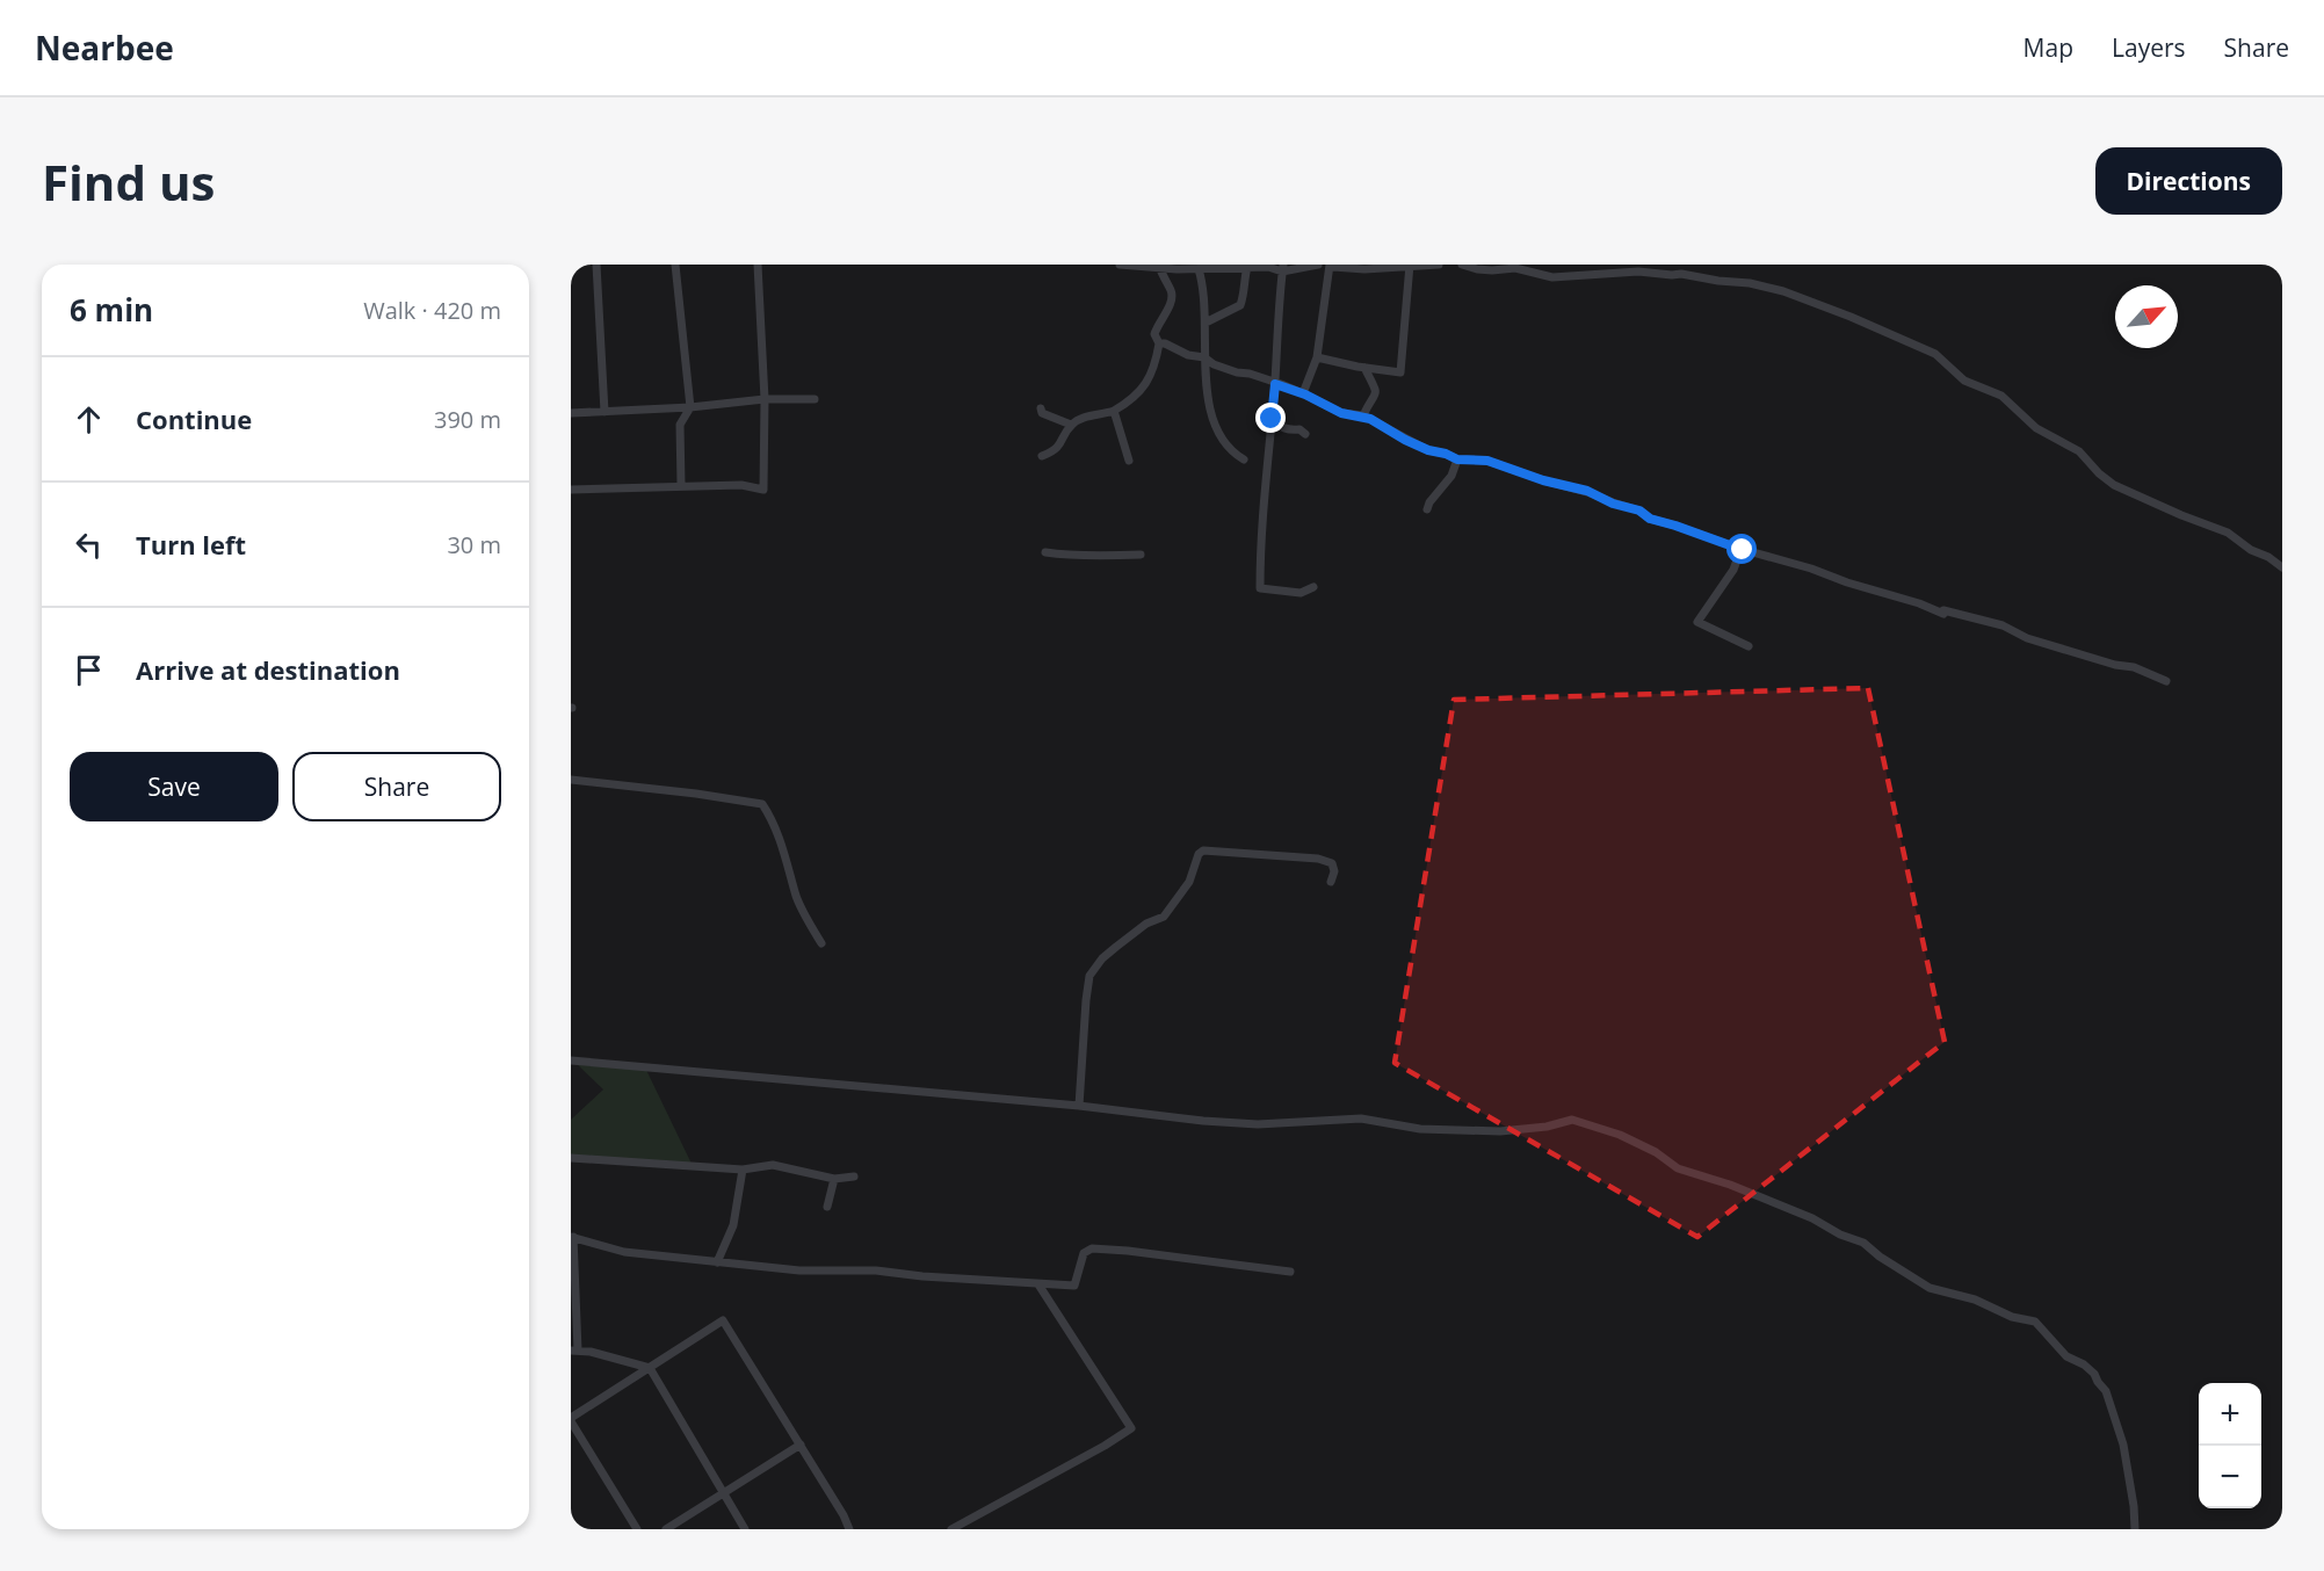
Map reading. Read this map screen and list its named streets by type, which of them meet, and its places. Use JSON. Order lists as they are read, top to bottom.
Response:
{
  "north": "top right",
  "page": {
    "header": "Nearbee",
    "nav": ["Map", "Layers", "Share"],
    "buttons": [
      "Directions",
      ["Save", "Share"]
    ],
    "title": "Find us",
    "heading": ["6 min", "Walk · 420 m"],
    "list": [
      ["Continue", "390 m"],
      ["Turn left", "30 m"],
      "Arrive at destination"
    ],
    "map_buttons": ["+", "−"]
  }
}
